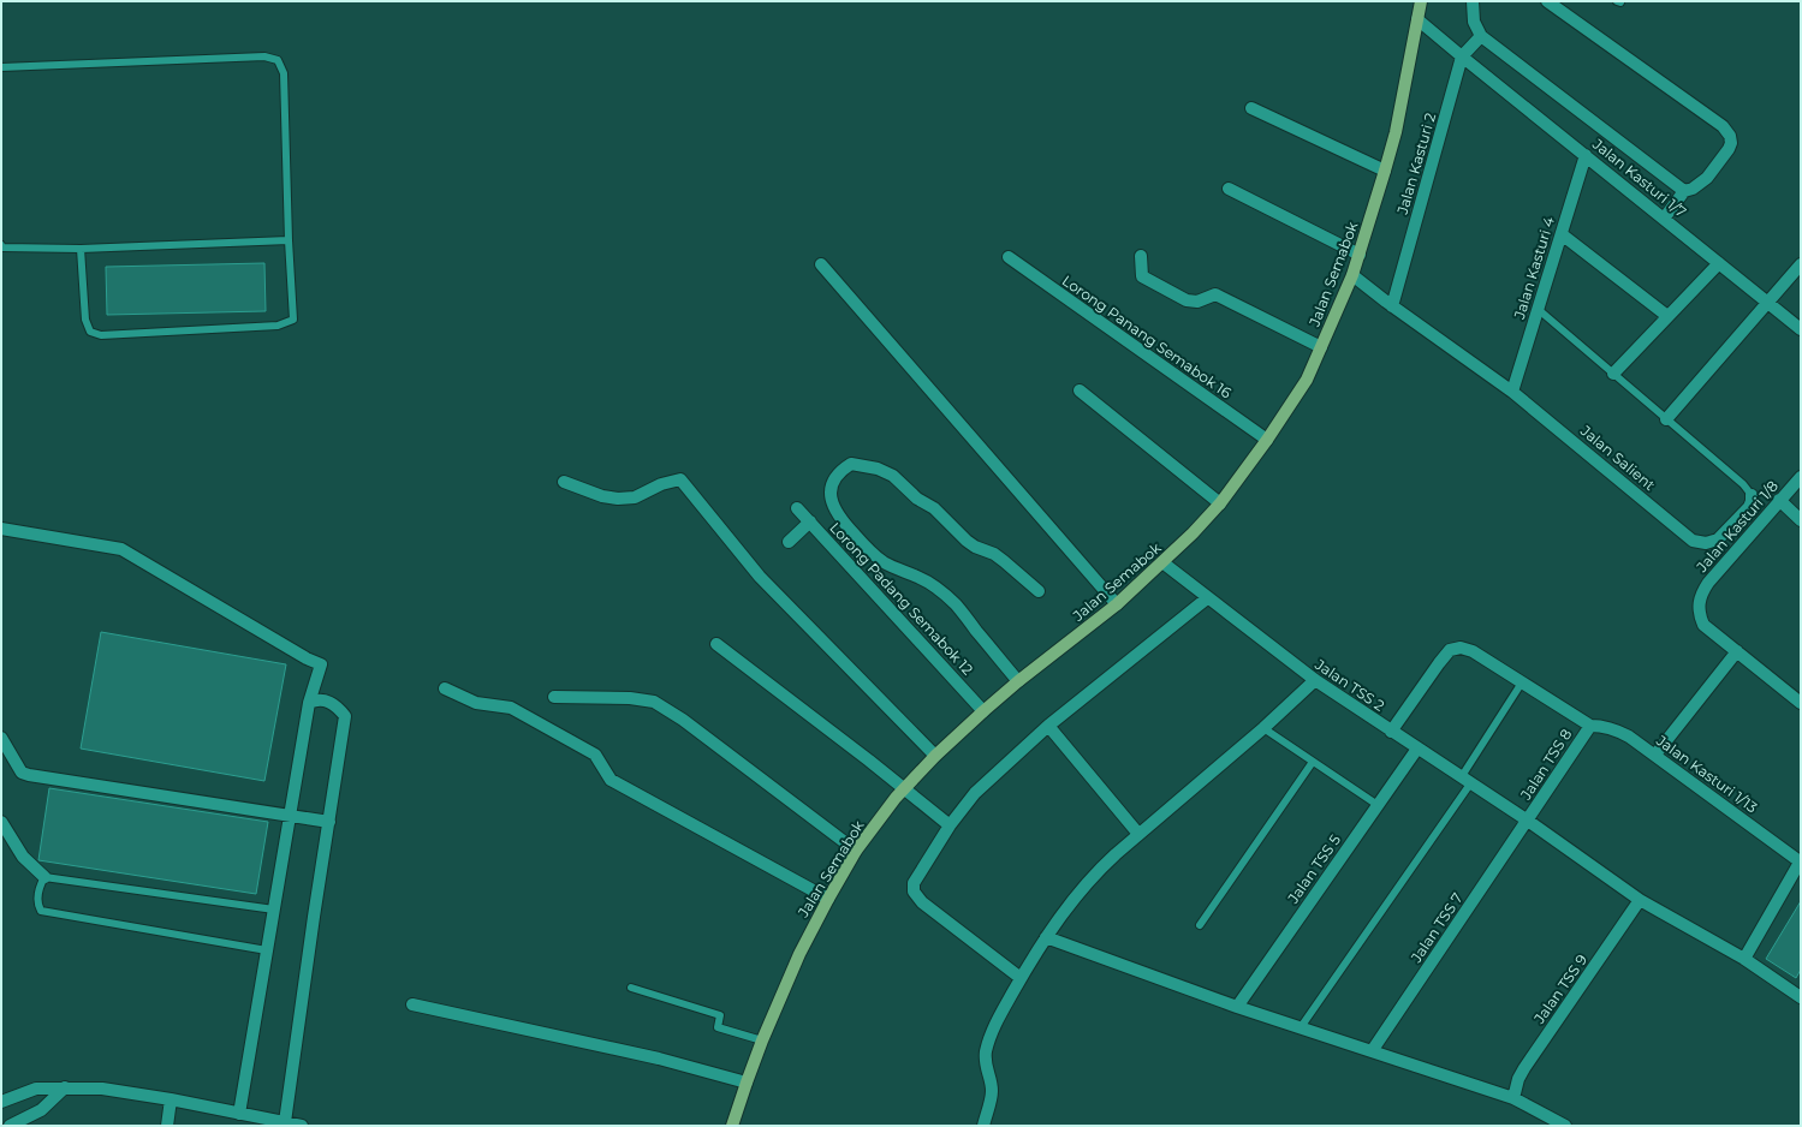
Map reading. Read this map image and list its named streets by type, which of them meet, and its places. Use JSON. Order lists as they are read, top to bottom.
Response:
{
  "streets": {
    "main road": ["Jalan Semabok"],
    "street": [
      "Jalan Kasturi 2",
      "Jalan Kasturi 1/7",
      "Jalan Kasturi 4",
      "Lorong Panang Semabok 16",
      "Jalan Salient",
      "Jalan Kasturi 1/8",
      "Lorong Padang Semabok 12",
      "Jalan TSS 2",
      "Jalan TSS 8",
      "Jalan Kasturi 1/13",
      "Jalan TSS 5",
      "Jalan TSS 7",
      "Jalan TSS 9"
    ]
  },
  "crossings": [
    ["Jalan Kasturi 2", "Jalan Kasturi 1/7"],
    ["Jalan Kasturi 2", "Jalan Salient"],
    ["Jalan Kasturi 1/7", "Jalan Kasturi 4"],
    ["Jalan Kasturi 1/7", "Jalan Semabok"],
    ["Jalan Kasturi 4", "Jalan Salient"],
    ["Jalan Semabok", "Lorong Panang Semabok 16"],
    ["Jalan Semabok", "Jalan Salient"],
    ["Jalan Semabok", "Lorong Padang Semabok 12"],
    ["Jalan Semabok", "Jalan TSS 2"],
    ["Jalan TSS 2", "Jalan TSS 8"],
    ["Jalan TSS 2", "Jalan TSS 5"],
    ["Jalan TSS 2", "Jalan TSS 7"],
    ["Jalan TSS 2", "Jalan TSS 9"],
    ["Jalan TSS 8", "Jalan Kasturi 1/13"],
    ["Jalan TSS 8", "Jalan TSS 7"]
  ]
}
